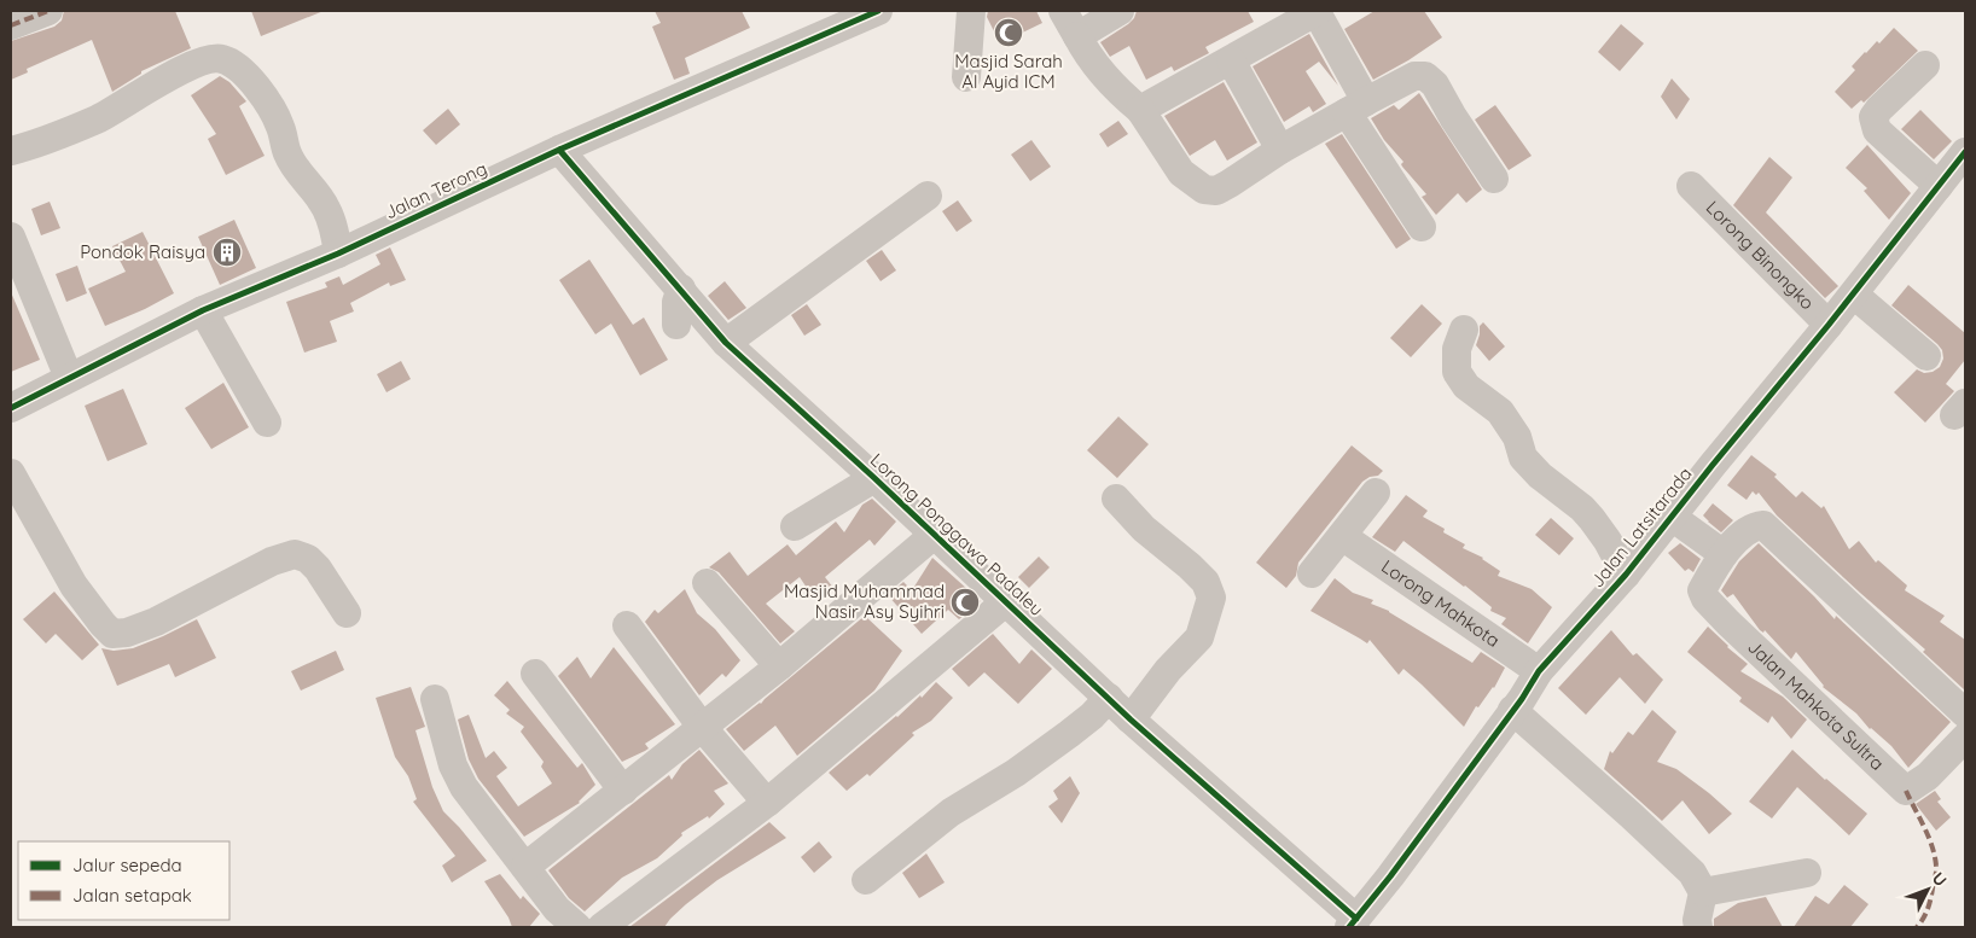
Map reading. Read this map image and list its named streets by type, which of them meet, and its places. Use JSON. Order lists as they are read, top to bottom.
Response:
{
  "streets": {
    "street": [
      "Jalan Terong",
      "Lorong Binongko",
      "Jalan Latsitarada",
      "Lorong Ponggawa Padaleu",
      "Lorong Mahkota",
      "Jalan Mahkota Sultra"
    ]
  },
  "crossings": [
    ["Jalan Terong", "Lorong Ponggawa Padaleu"],
    ["Lorong Binongko", "Jalan Latsitarada"],
    ["Jalan Latsitarada", "Lorong Ponggawa Padaleu"],
    ["Jalan Latsitarada", "Lorong Mahkota"]
  ],
  "places": {
    "mosque": ["Masjid Sarah Al Ayid ICM", "Masjid Muhammad Nasir Asy Syihri"],
    "building": ["Pondok Raisya"]
  },
  "legend": ["Jalur sepeda", "Jalan setapak"],
  "north": "top right"
}
